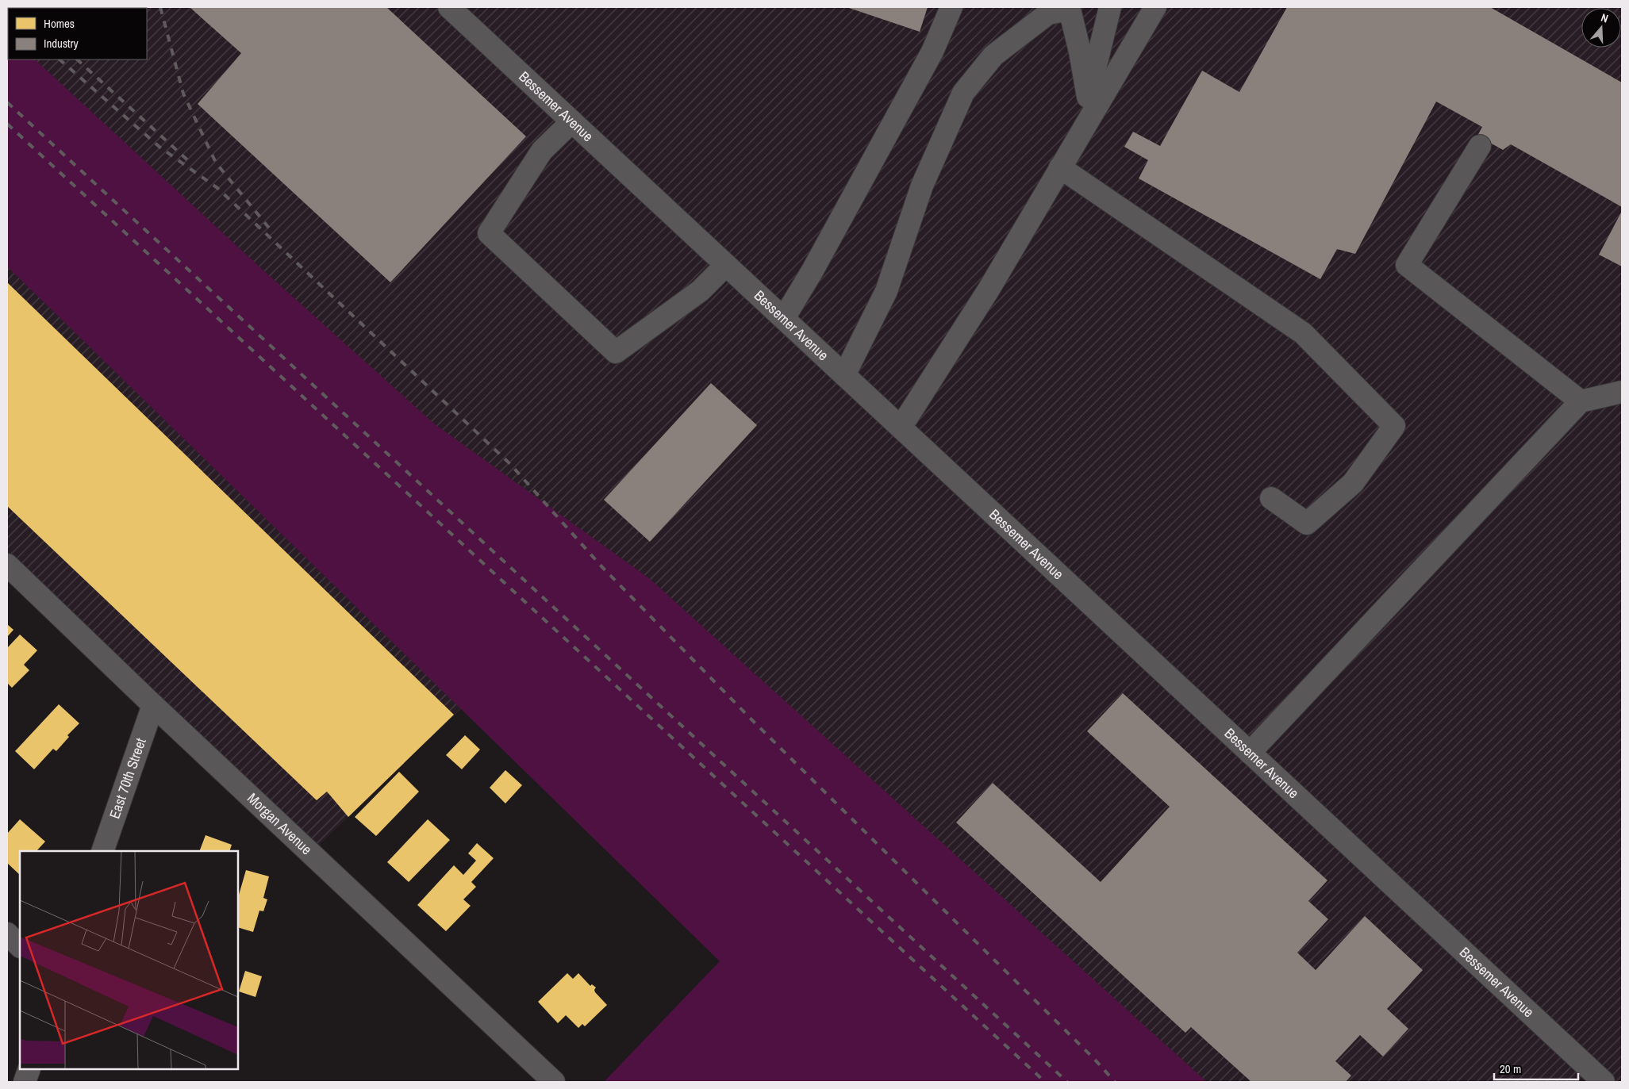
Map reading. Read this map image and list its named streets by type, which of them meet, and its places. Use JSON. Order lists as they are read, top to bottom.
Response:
{
  "streets": {
    "street": ["Bessemer Avenue", "East 70th Street", "Morgan Avenue"]
  },
  "crossings": [
    ["East 70th Street", "Morgan Avenue"]
  ],
  "legend": ["Homes", "Industry"],
  "scale_bar": "20 m",
  "north": "top"
}
